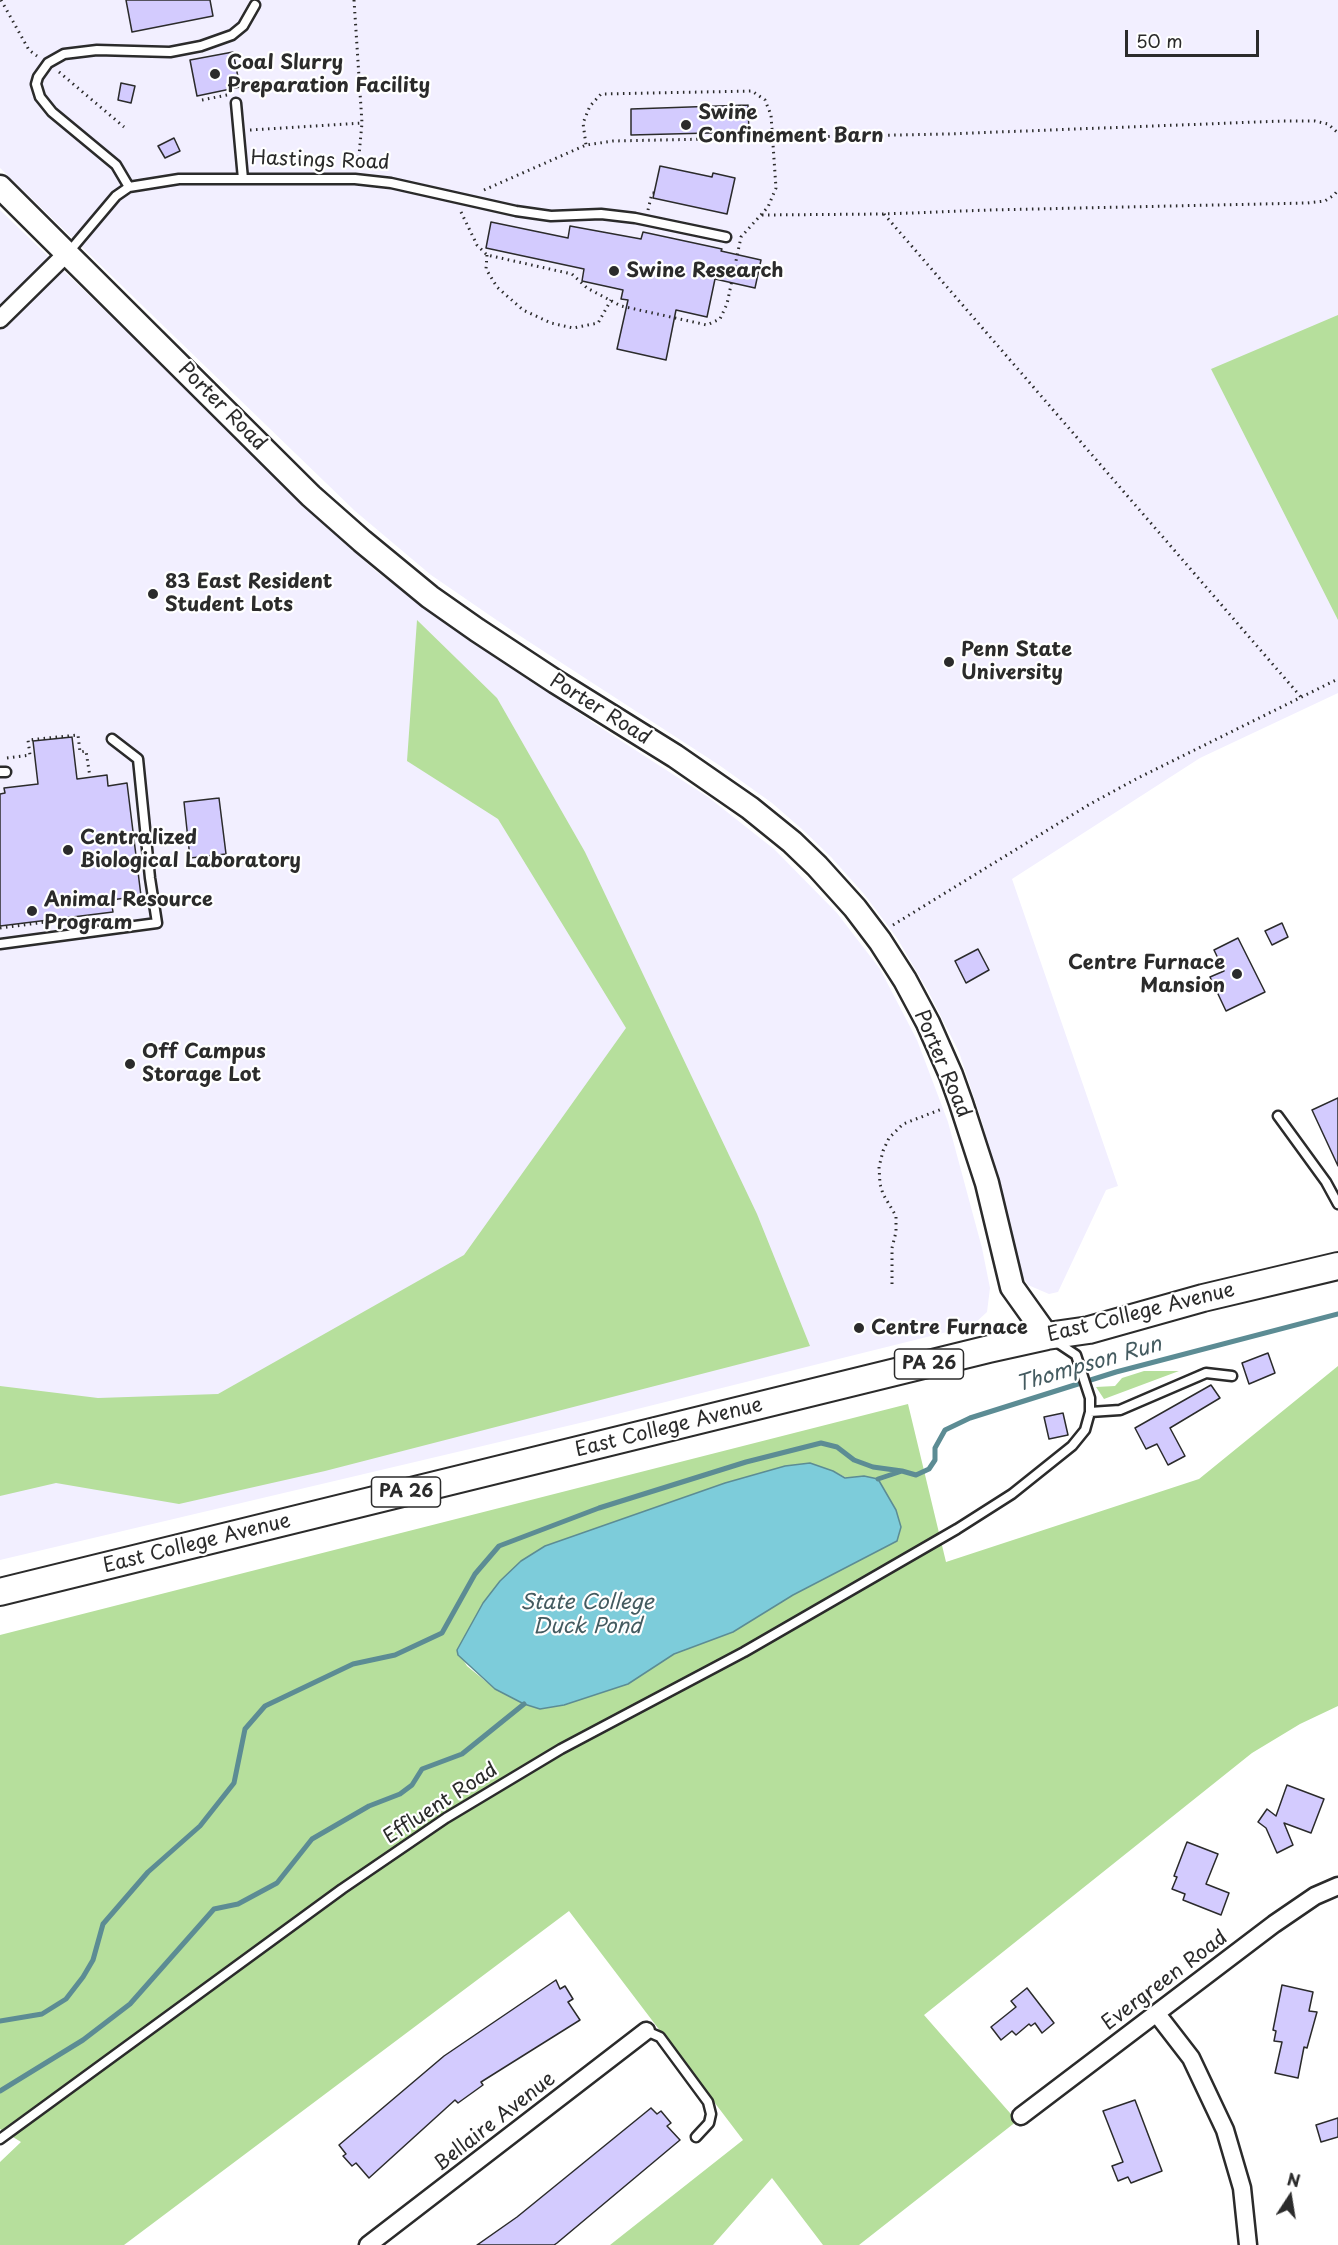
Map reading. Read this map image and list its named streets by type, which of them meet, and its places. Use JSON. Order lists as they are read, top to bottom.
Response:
{
  "streets": {
    "main road": ["East College Avenue", "PA 26"],
    "street": ["Porter Road", "Evergreen Road", "Bellaire Avenue"],
    "lane": ["Hastings Road", "Effluent Road"]
  },
  "crossings": [
    ["Porter Road", "East College Avenue"]
  ],
  "water": ["Thompson Run", "State College Duck Pond"],
  "places": [
    "Coal Slurry Preparation Facility",
    "Swine Confinement Barn",
    "Swine Research",
    "83 East Resident Student Lots",
    "Penn State University",
    "Centralized Biological Laboratory",
    "Animal Resource Program",
    "Centre Furnace Mansion",
    "Off Campus Storage Lot",
    "Centre Furnace"
  ],
  "scale_bar": "50 m",
  "north": "top"
}
